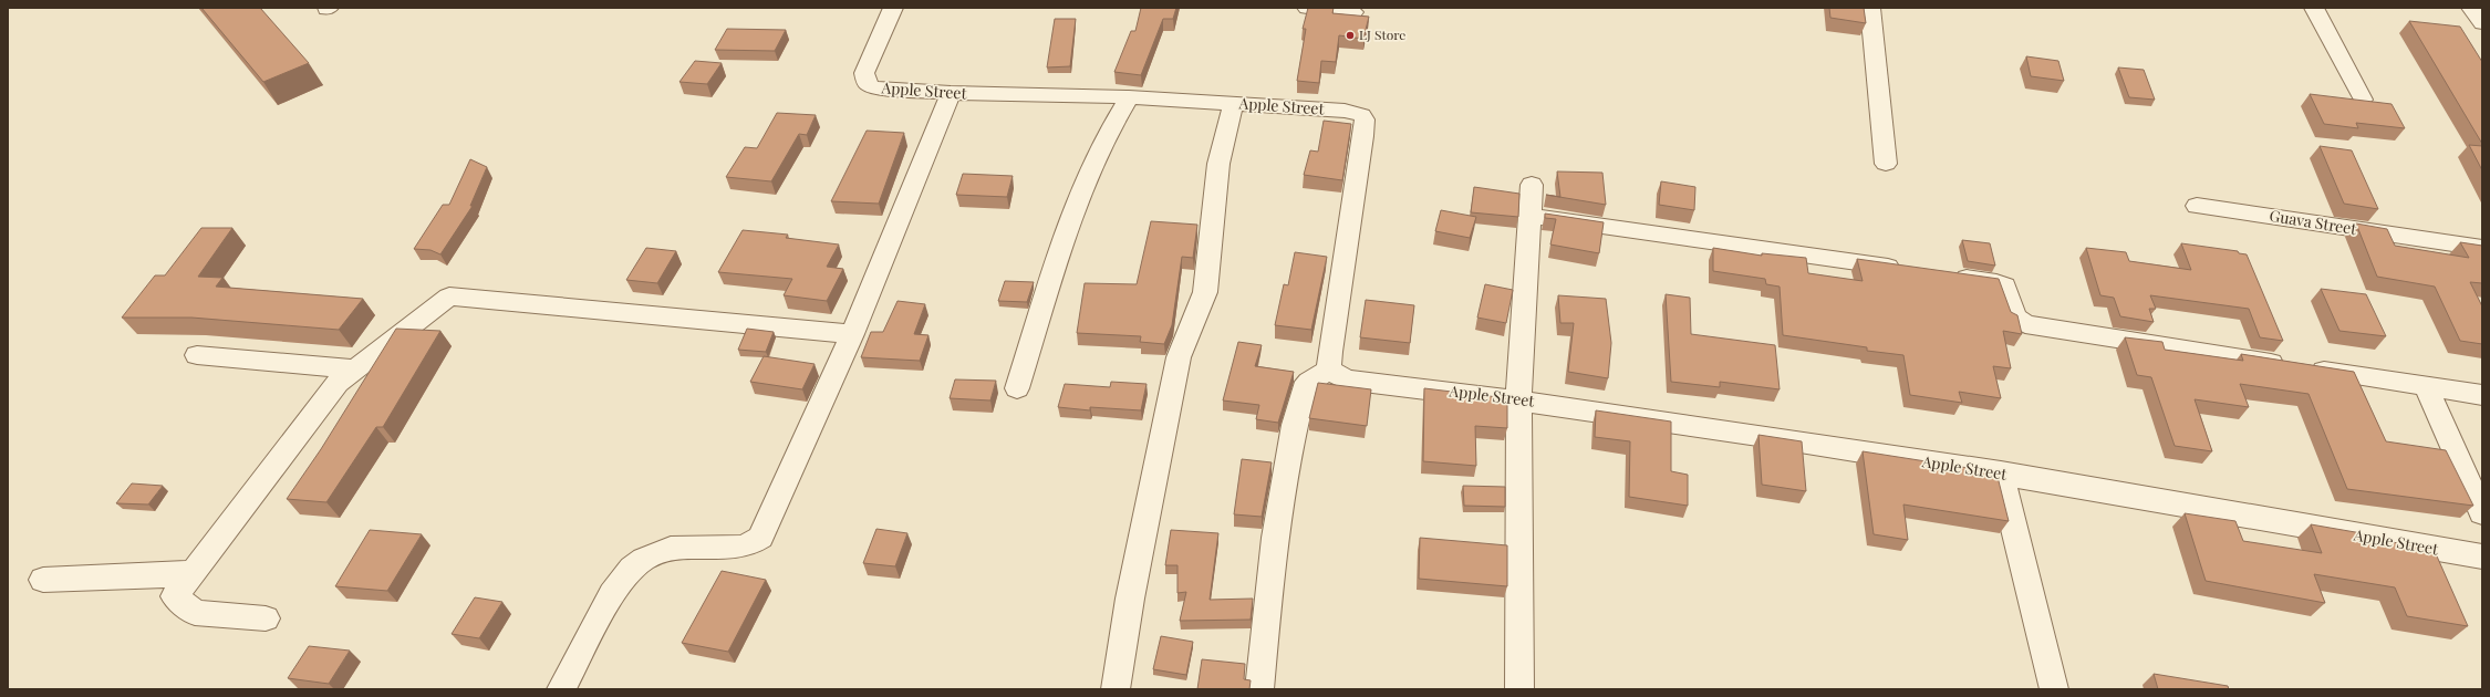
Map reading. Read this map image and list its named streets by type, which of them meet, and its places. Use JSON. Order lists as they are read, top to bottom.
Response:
{
  "streets": {
    "street": ["Apple Street", "Guava Street"]
  },
  "places": ["LJ Store"]
}
